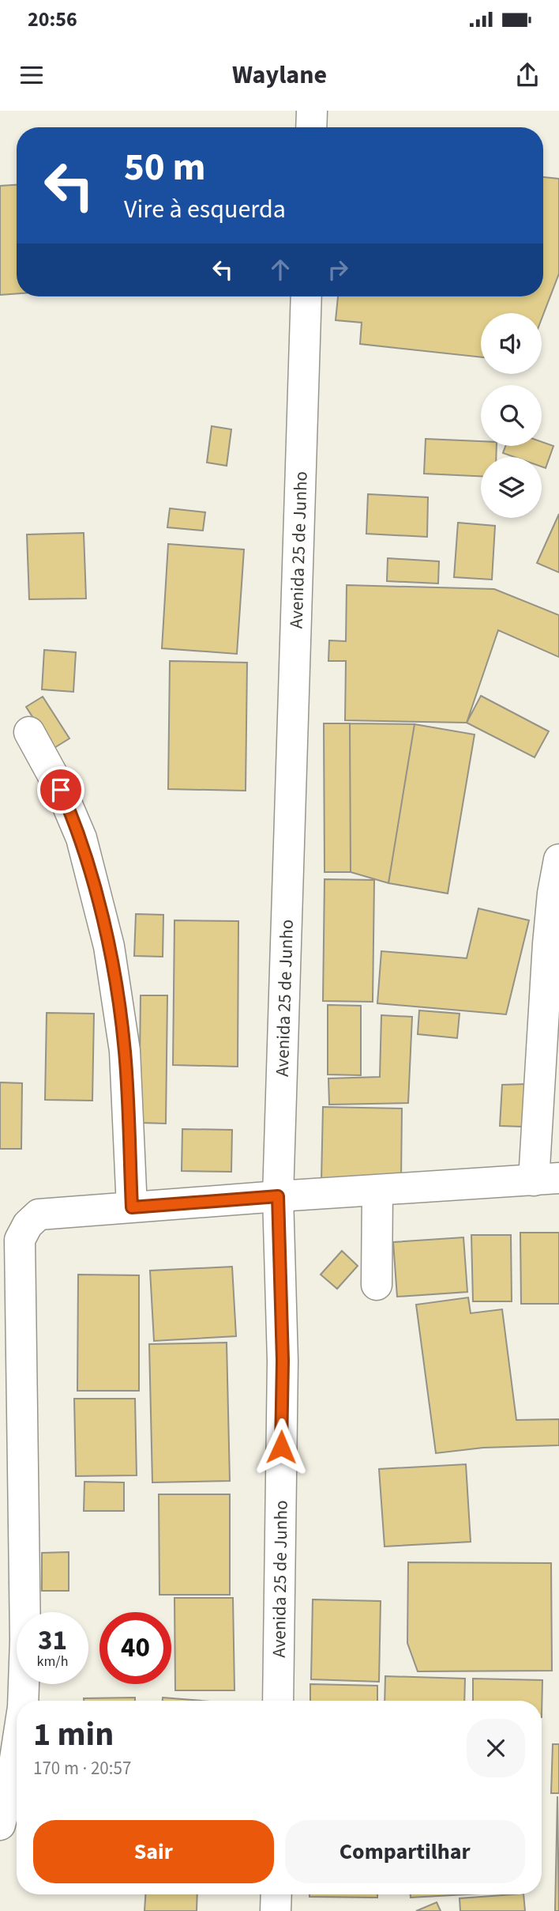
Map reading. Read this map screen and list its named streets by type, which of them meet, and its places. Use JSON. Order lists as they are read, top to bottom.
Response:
{
  "streets": {
    "street": ["Avenida 25 de Junho"]
  },
  "page": {
    "status": "20:56",
    "header": "Waylane",
    "turn": ["50 m", "Vire à esquerda"],
    "speed": "31 km/h",
    "limit": "40",
    "heading": ["1 min", "170 m · 20:57"],
    "buttons": ["Sair", "Compartilhar"]
  }
}
